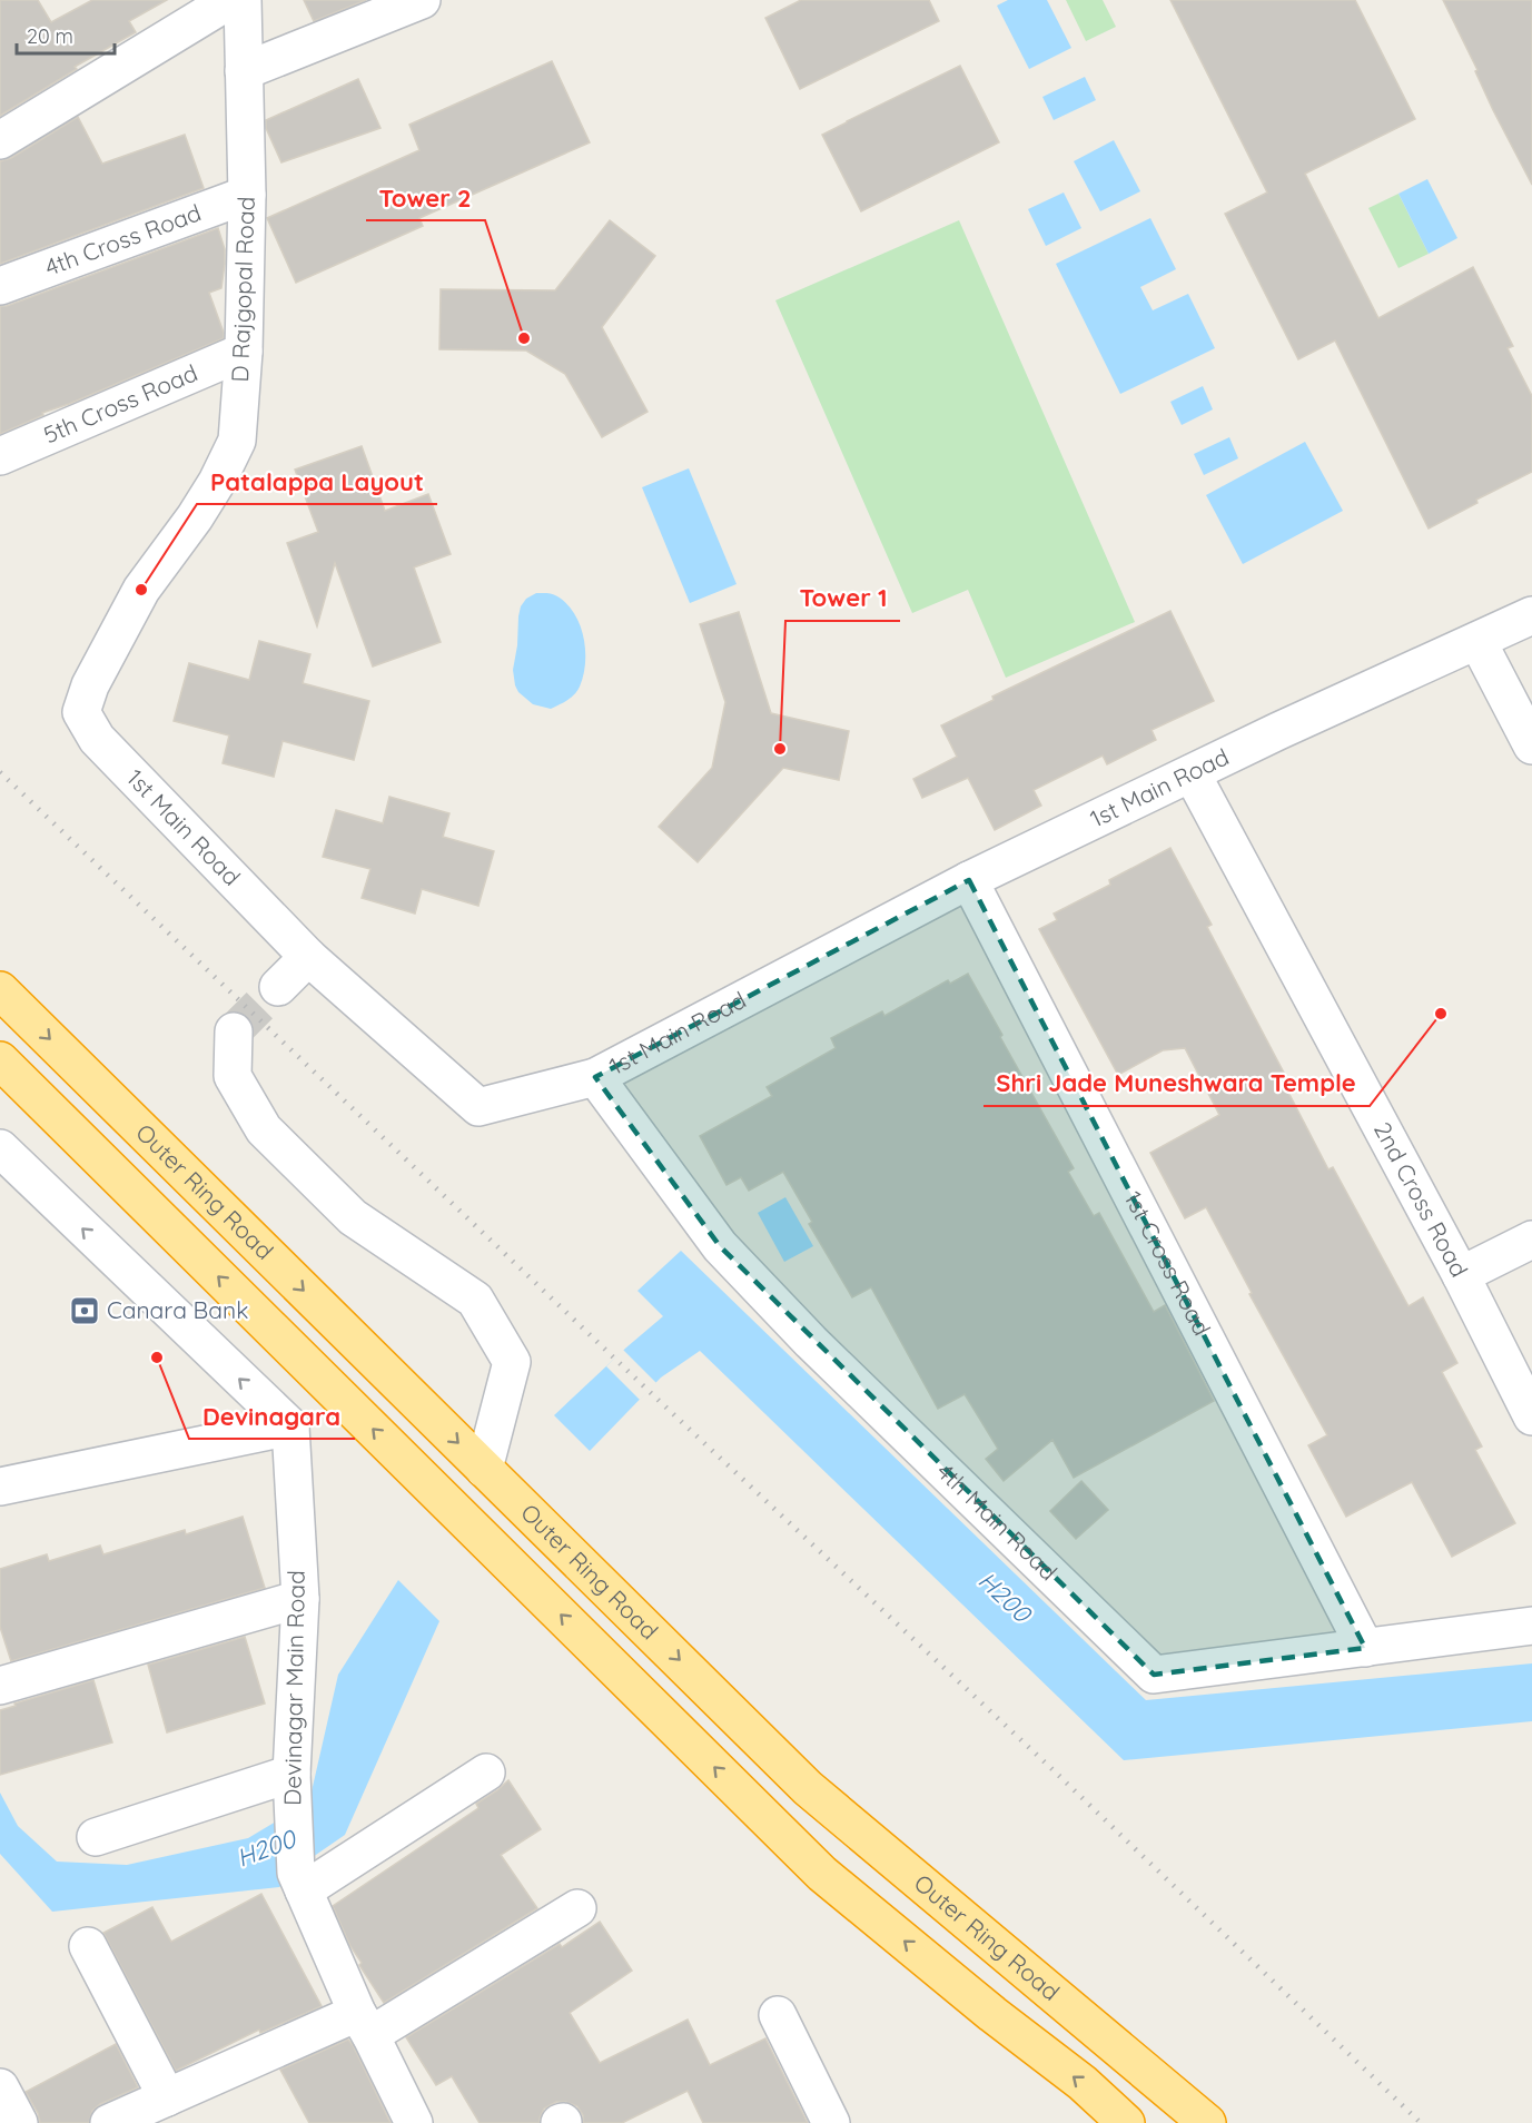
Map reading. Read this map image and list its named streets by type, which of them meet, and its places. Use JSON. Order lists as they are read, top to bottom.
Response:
{
  "streets": {
    "highway": ["Outer Ring Road"],
    "street": [
      "4th Cross Road",
      "D Rajgopal Road",
      "5th Cross Road",
      "1st Main Road",
      "2nd Cross Road",
      "1st Cross Road",
      "4th Main Road",
      "Devinagar Main Road"
    ]
  },
  "crossings": [
    ["4th Cross Road", "D Rajgopal Road"],
    ["D Rajgopal Road", "5th Cross Road"],
    ["D Rajgopal Road", "1st Main Road"],
    ["1st Main Road", "2nd Cross Road"],
    ["1st Main Road", "1st Cross Road"],
    ["1st Main Road", "4th Main Road"],
    ["1st Cross Road", "4th Main Road"]
  ],
  "water": ["H200"],
  "places": {
    "other": [
      "Tower 2",
      "Patalappa Layout",
      "Tower 1",
      "Shri Jade Muneshwara Temple",
      "Devinagara"
    ],
    "bank": ["Canara Bank"]
  },
  "scale_bar": "20 m"
}
